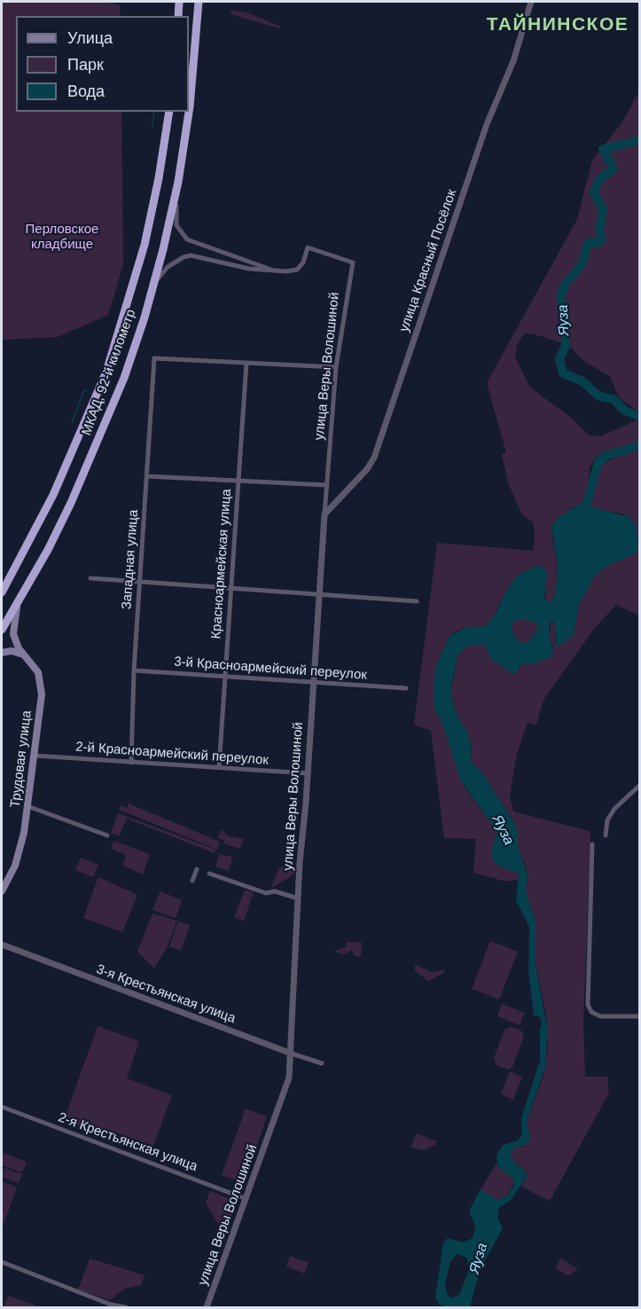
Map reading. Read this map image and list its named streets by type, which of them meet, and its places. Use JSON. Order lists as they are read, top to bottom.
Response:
{
  "streets": {
    "highway": ["МКАД, 92-й километр"],
    "main road": ["Трудовая улица"],
    "street": [
      "улица Красный Посёлок",
      "улица Веры Волошиной",
      "Западная улица",
      "Красноармейская улица",
      "3-й Красноармейский переулок",
      "2-й Красноармейский переулок",
      "3-я Крестьянская улица",
      "2-я Крестьянская улица"
    ]
  },
  "crossings": [
    ["улица Красный Посёлок", "улица Веры Волошиной"],
    ["улица Веры Волошиной", "3-й Красноармейский переулок"],
    ["улица Веры Волошиной", "2-й Красноармейский переулок"],
    ["улица Веры Волошиной", "3-я Крестьянская улица"],
    ["улица Веры Волошиной", "2-я Крестьянская улица"],
    ["МКАД, 92-й километр", "Трудовая улица"],
    ["Западная улица", "Красноармейская улица"],
    ["Западная улица", "3-й Красноармейский переулок"],
    ["Западная улица", "2-й Красноармейский переулок"],
    ["Красноармейская улица", "3-й Красноармейский переулок"],
    ["Красноармейская улица", "2-й Красноармейский переулок"],
    ["2-й Красноармейский переулок", "Трудовая улица"]
  ],
  "districts": ["ТАЙНИНСКОЕ"],
  "water": ["Яуза"],
  "parks": ["Перловское кладбище"],
  "legend": ["Улица", "Парк", "Вода"]
}
